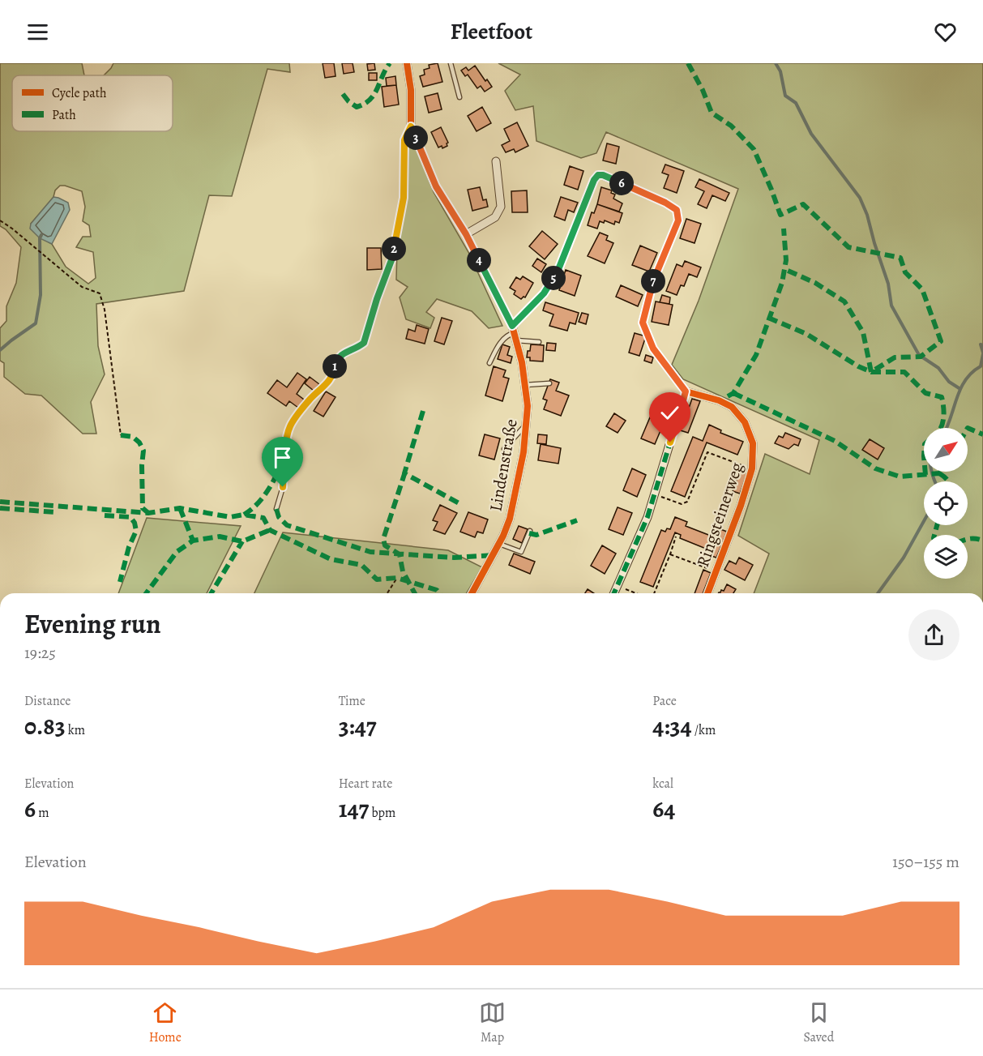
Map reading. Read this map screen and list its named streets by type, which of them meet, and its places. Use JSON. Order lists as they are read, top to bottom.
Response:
{
  "streets": {
    "street": ["Lindenstraße", "Ringsteinerweg"]
  },
  "legend": ["Cycle path", "Path"],
  "north": "top right",
  "page": {
    "header": "Fleetfoot",
    "pins": [
      "3",
      "6",
      "2",
      "4",
      "5",
      "7",
      "1"
    ],
    "heading": ["Evening run", "19:25"],
    "stats": [
      ["Distance", "0.83 km"],
      ["Time", "3:47"],
      ["Pace", "4:34 /km"],
      ["Elevation", "6 m"],
      ["Heart rate", "147 bpm"],
      ["kcal", "64"]
    ],
    "chart": ["Elevation", "150–155 m"],
    "tabs": ["Home", "Map", "Saved"]
  }
}
